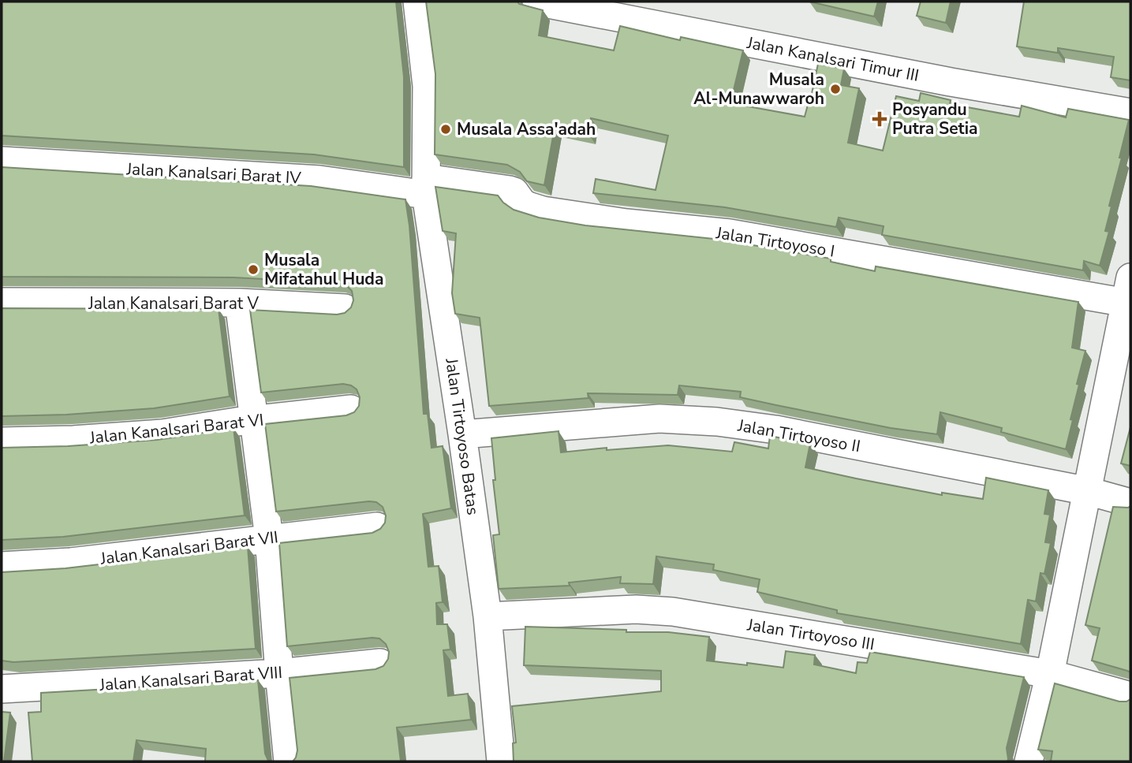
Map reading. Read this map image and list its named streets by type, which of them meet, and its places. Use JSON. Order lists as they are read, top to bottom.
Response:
{
  "streets": {
    "street": [
      "Jalan Kanalsari Timur III",
      "Jalan Kanalsari Barat IV",
      "Jalan Tirtoyoso I",
      "Jalan Kanalsari Barat V",
      "Jalan Kanalsari Barat VI",
      "Jalan Tirtoyoso II",
      "Jalan Tirtoyoso Batas",
      "Jalan Kanalsari Barat VII",
      "Jalan Tirtoyoso III",
      "Jalan Kanalsari Barat VIII"
    ]
  },
  "crossings": [
    ["Jalan Kanalsari Barat IV", "Jalan Tirtoyoso I"],
    ["Jalan Kanalsari Barat IV", "Jalan Tirtoyoso Batas"],
    ["Jalan Tirtoyoso I", "Jalan Tirtoyoso Batas"],
    ["Jalan Tirtoyoso II", "Jalan Tirtoyoso Batas"],
    ["Jalan Tirtoyoso Batas", "Jalan Tirtoyoso III"]
  ],
  "places": {
    "other": ["Musala Al-Munawwaroh", "Musala Assa'adah", "Musala Mifatahul Huda"],
    "health": ["Posyandu Putra Setia"]
  }
}
